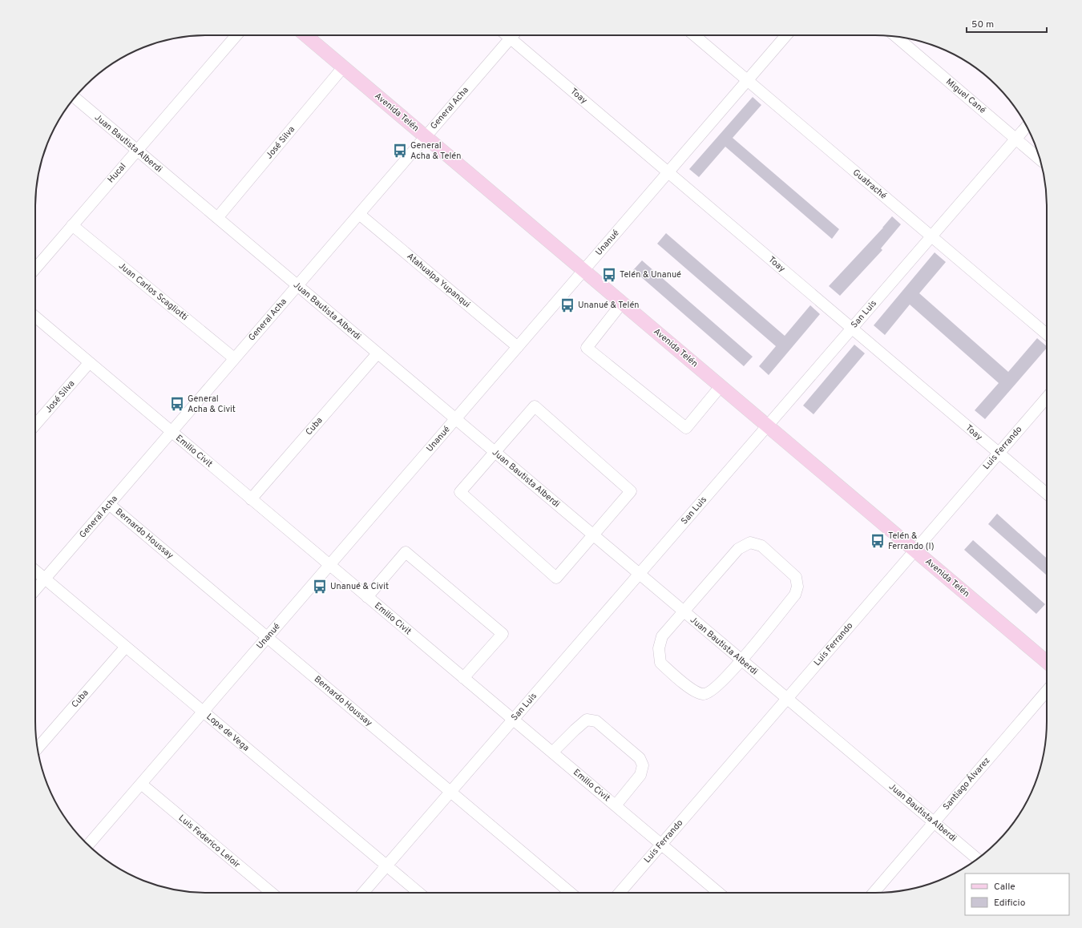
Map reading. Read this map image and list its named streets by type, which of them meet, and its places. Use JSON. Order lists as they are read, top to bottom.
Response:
{
  "streets": {
    "main road": ["Avenida Telén"],
    "street": [
      "Toay",
      "Miguel Cané",
      "General Acha",
      "José Silva",
      "Juan Bautista Alberdi",
      "Hucal",
      "Guatraché",
      "Unanué",
      "Atahualpa Yupanqui",
      "Juan Carlos Scagliotti",
      "San Luis",
      "Cuba",
      "Luis Ferrando",
      "Emilio Civit",
      "Bernardo Houssay",
      "Lope de Vega",
      "Santiago Álvarez",
      "Luis Federico Leloir"
    ]
  },
  "crossings": [
    ["Toay", "Unanué"],
    ["Toay", "San Luis"],
    ["Toay", "Luis Ferrando"],
    ["Miguel Cané", "San Luis"],
    ["General Acha", "Avenida Telén"],
    ["General Acha", "Juan Bautista Alberdi"],
    ["General Acha", "Atahualpa Yupanqui"],
    ["General Acha", "Juan Carlos Scagliotti"],
    ["General Acha", "Emilio Civit"],
    ["General Acha", "Bernardo Houssay"],
    ["General Acha", "Lope de Vega"],
    ["Avenida Telén", "José Silva"],
    ["Avenida Telén", "Unanué"],
    ["Avenida Telén", "San Luis"],
    ["Avenida Telén", "Luis Ferrando"],
    ["José Silva", "Juan Bautista Alberdi"],
    ["José Silva", "Emilio Civit"],
    ["Juan Bautista Alberdi", "Hucal"],
    ["Juan Bautista Alberdi", "Unanué"],
    ["Juan Bautista Alberdi", "San Luis"],
    ["Juan Bautista Alberdi", "Cuba"],
    ["Juan Bautista Alberdi", "Luis Ferrando"],
    ["Juan Bautista Alberdi", "Santiago Álvarez"],
    ["Hucal", "Juan Carlos Scagliotti"],
    ["Guatraché", "Unanué"],
    ["Guatraché", "San Luis"],
    ["Unanué", "Atahualpa Yupanqui"],
    ["Unanué", "Emilio Civit"],
    ["Unanué", "Bernardo Houssay"],
    ["Unanué", "Lope de Vega"],
    ["Unanué", "Luis Federico Leloir"],
    ["San Luis", "Emilio Civit"],
    ["San Luis", "Bernardo Houssay"],
    ["San Luis", "Lope de Vega"],
    ["Cuba", "Emilio Civit"],
    ["Cuba", "Lope de Vega"],
    ["Luis Ferrando", "Emilio Civit"]
  ],
  "places": {
    "bus stop": [
      "General Acha & Telén",
      "Telén & Unanué",
      "Unanué & Telén",
      "General Acha & Civit",
      "Telén & Ferrando (I)",
      "Unanué & Civit"
    ]
  },
  "legend": ["Calle", "Edificio"],
  "scale_bar": "50 m"
}
